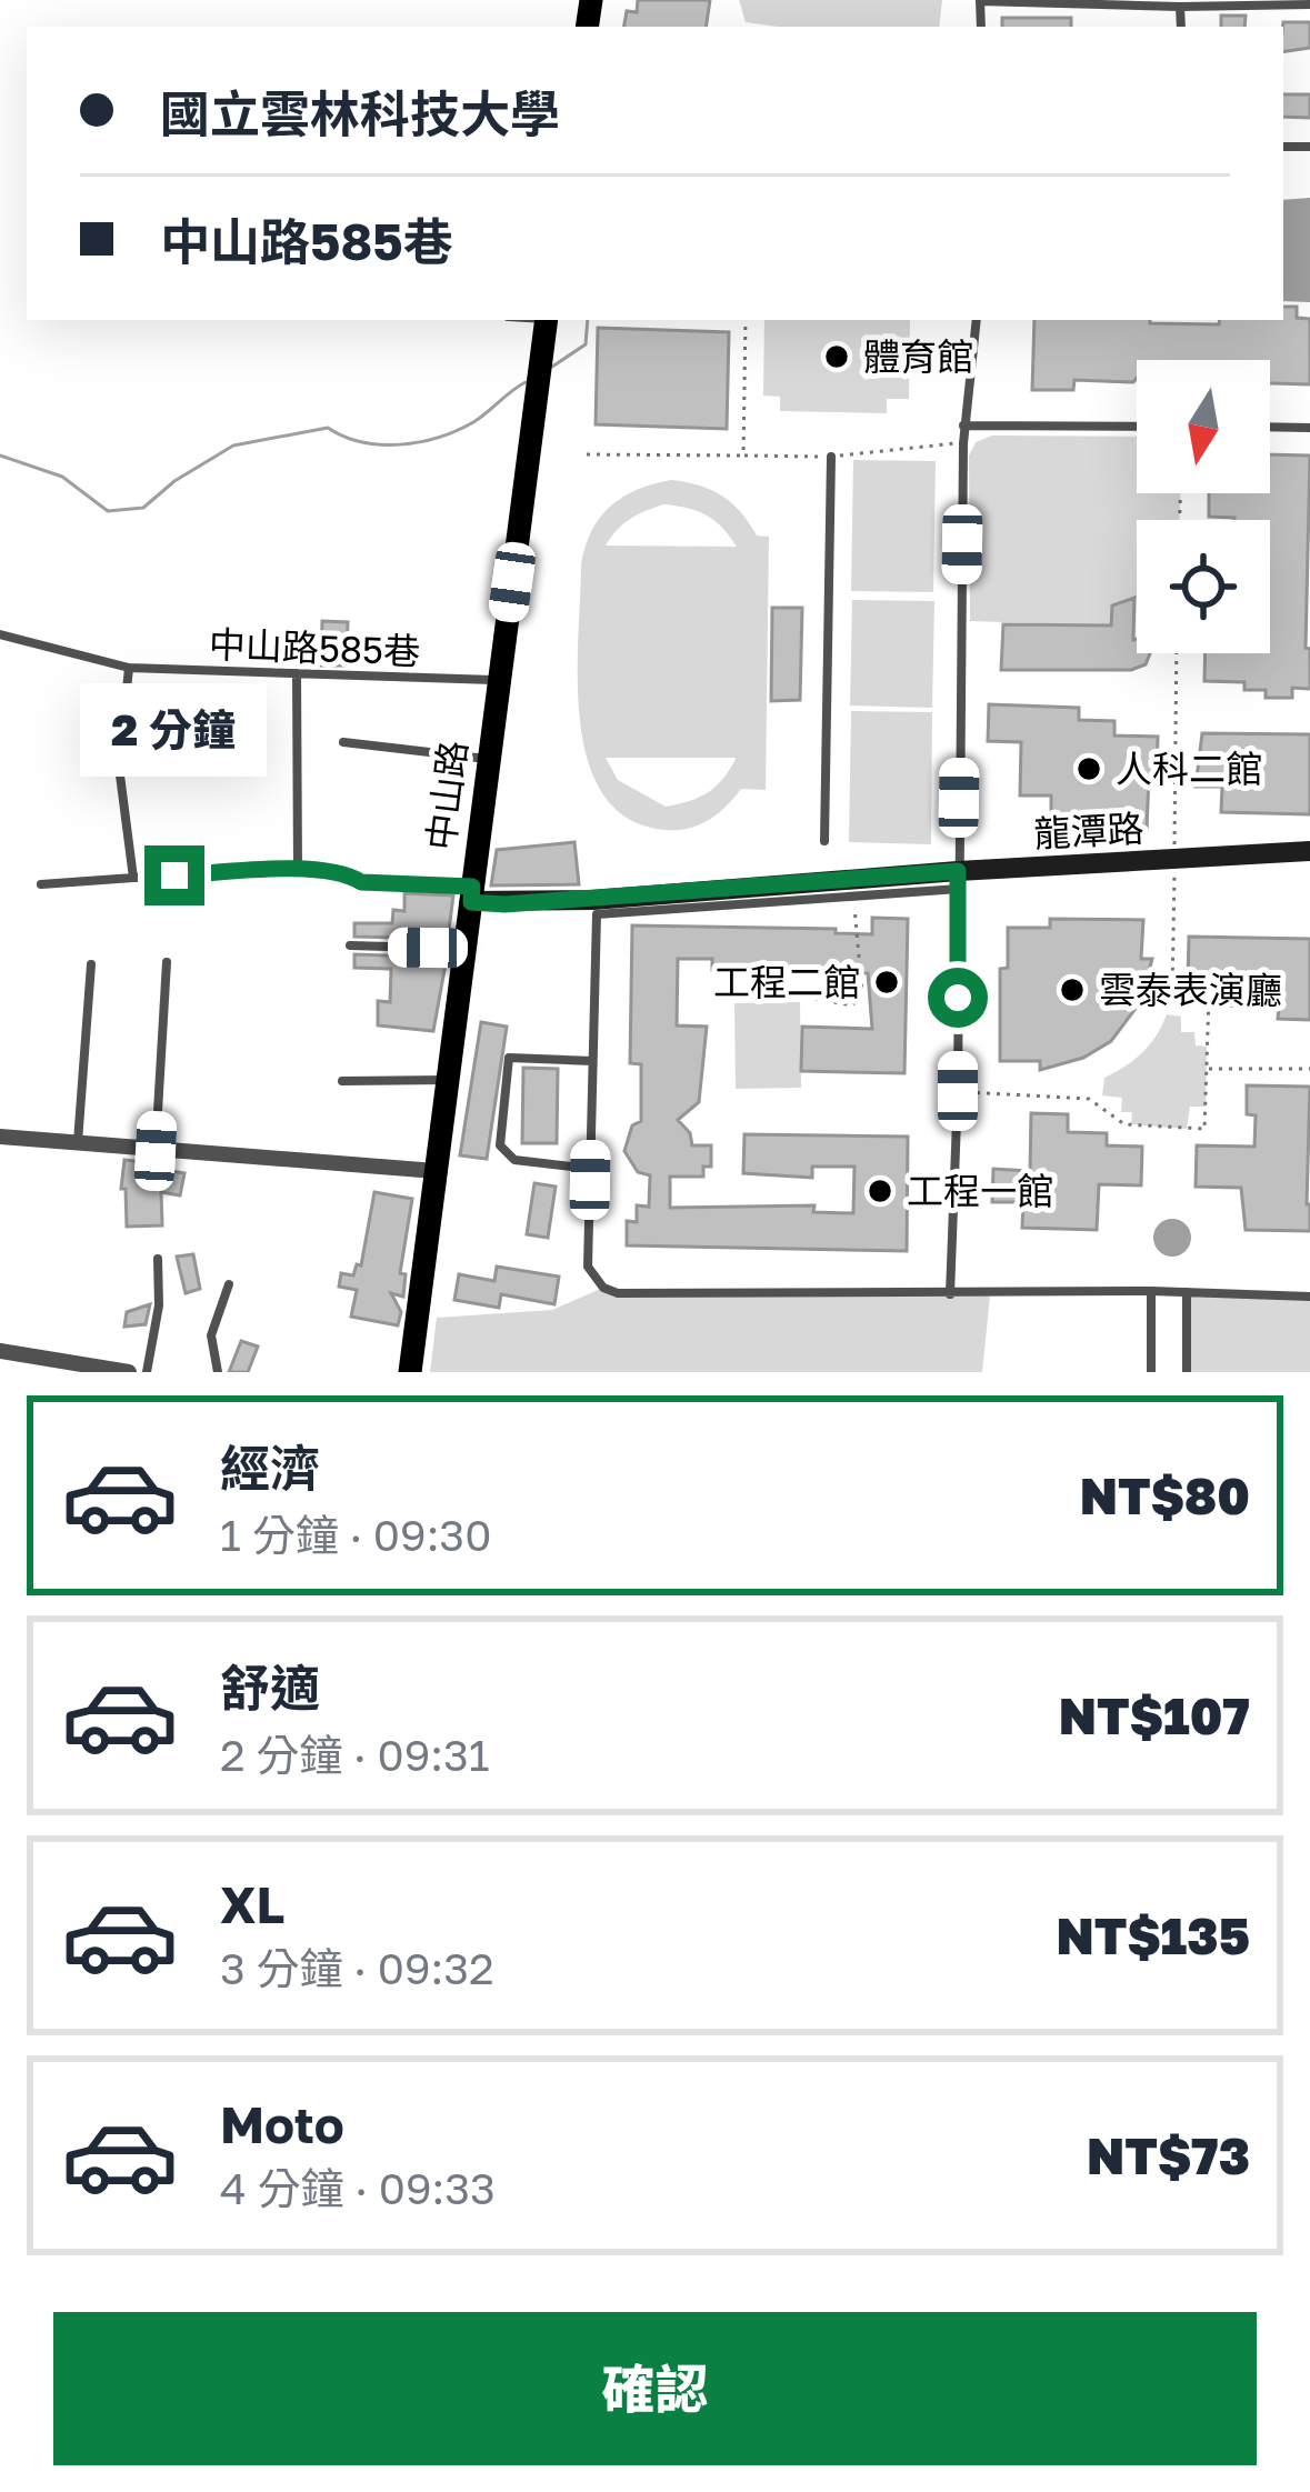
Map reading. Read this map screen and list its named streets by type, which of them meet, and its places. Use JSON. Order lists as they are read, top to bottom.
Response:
{
  "streets": {
    "main road": ["中山路"],
    "street": ["龍潭路"],
    "lane": ["中山路585巷"]
  },
  "crossings": [
    ["中山路585巷", "中山路"],
    ["中山路", "龍潭路"]
  ],
  "places": [
    "體育館",
    "人科二館",
    "工程二館",
    "雲泰表演廳",
    "工程一館"
  ],
  "north": "bottom",
  "page": {
    "banner": ["國立雲林科技大學", "中山路585巷"],
    "bubble": "2 分鐘",
    "list": [
      {
        "name": "經濟",
        "note": "1 分鐘 · 09:30",
        "value": "NT$80"
      },
      {
        "name": "舒適",
        "note": "2 分鐘 · 09:31",
        "value": "NT$107"
      },
      {
        "name": "XL",
        "note": "3 分鐘 · 09:32",
        "value": "NT$135"
      },
      {
        "name": "Moto",
        "note": "4 分鐘 · 09:33",
        "value": "NT$73"
      }
    ],
    "buttons": "確認"
  }
}
